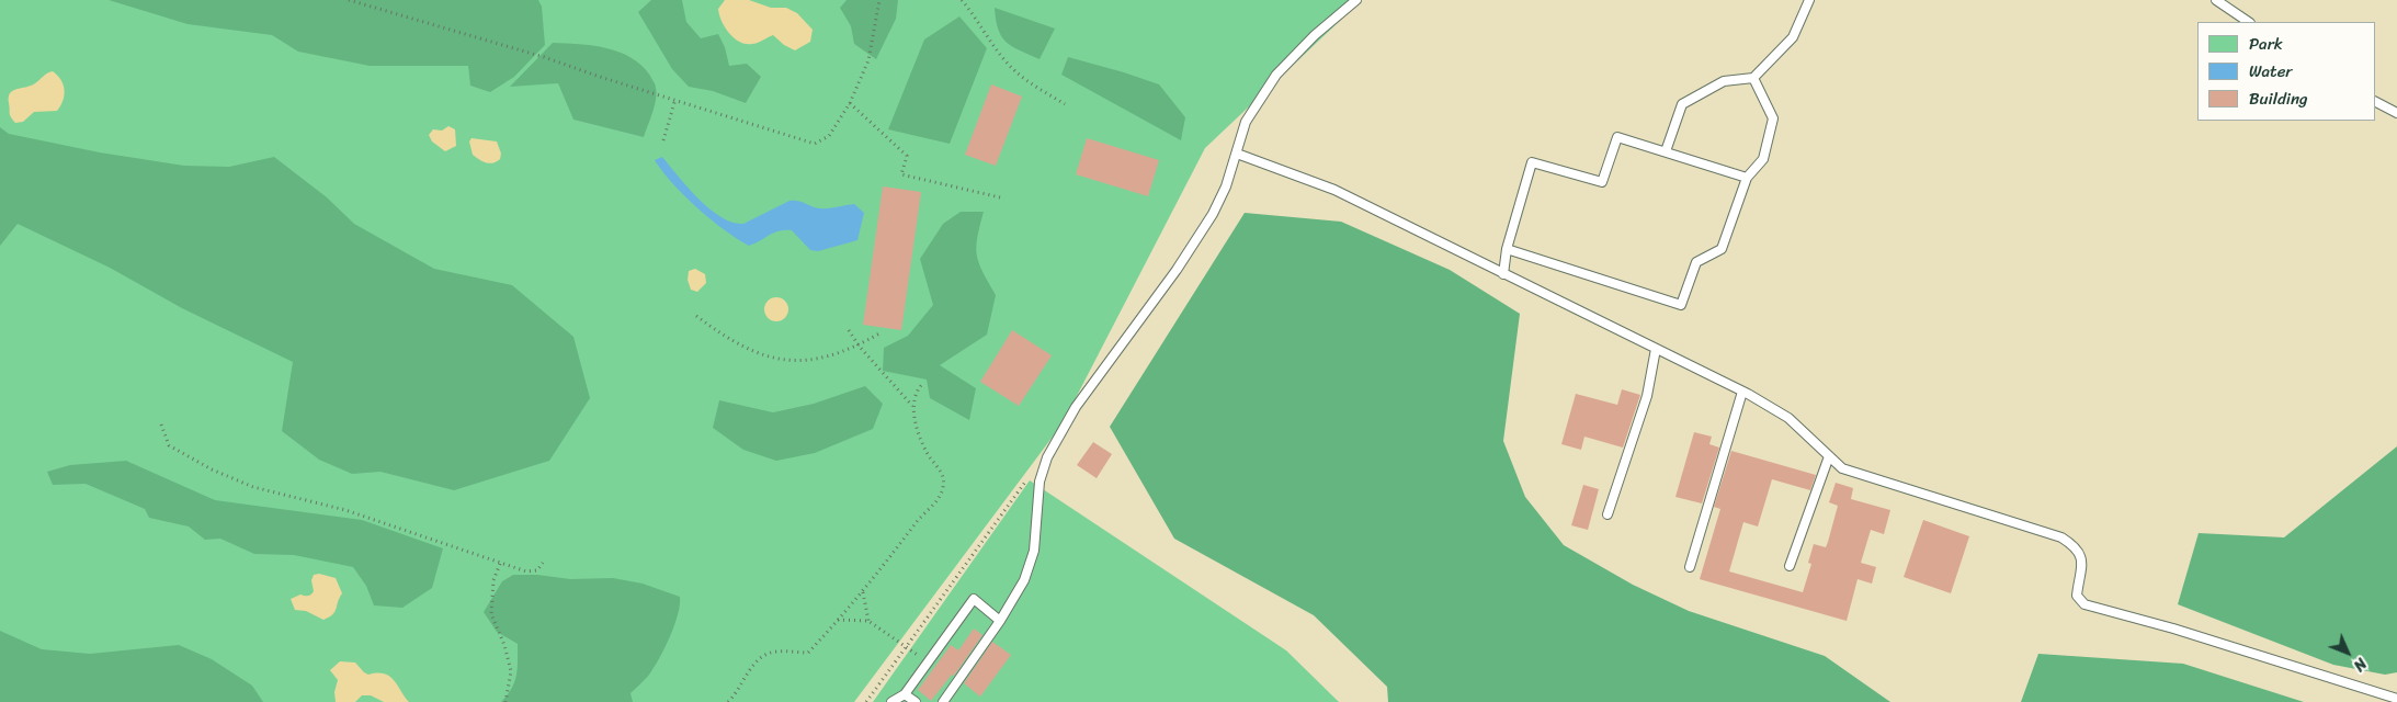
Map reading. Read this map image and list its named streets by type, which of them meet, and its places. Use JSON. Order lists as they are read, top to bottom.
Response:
{
  "legend": ["Park", "Water", "Building"],
  "north": "bottom right"
}
